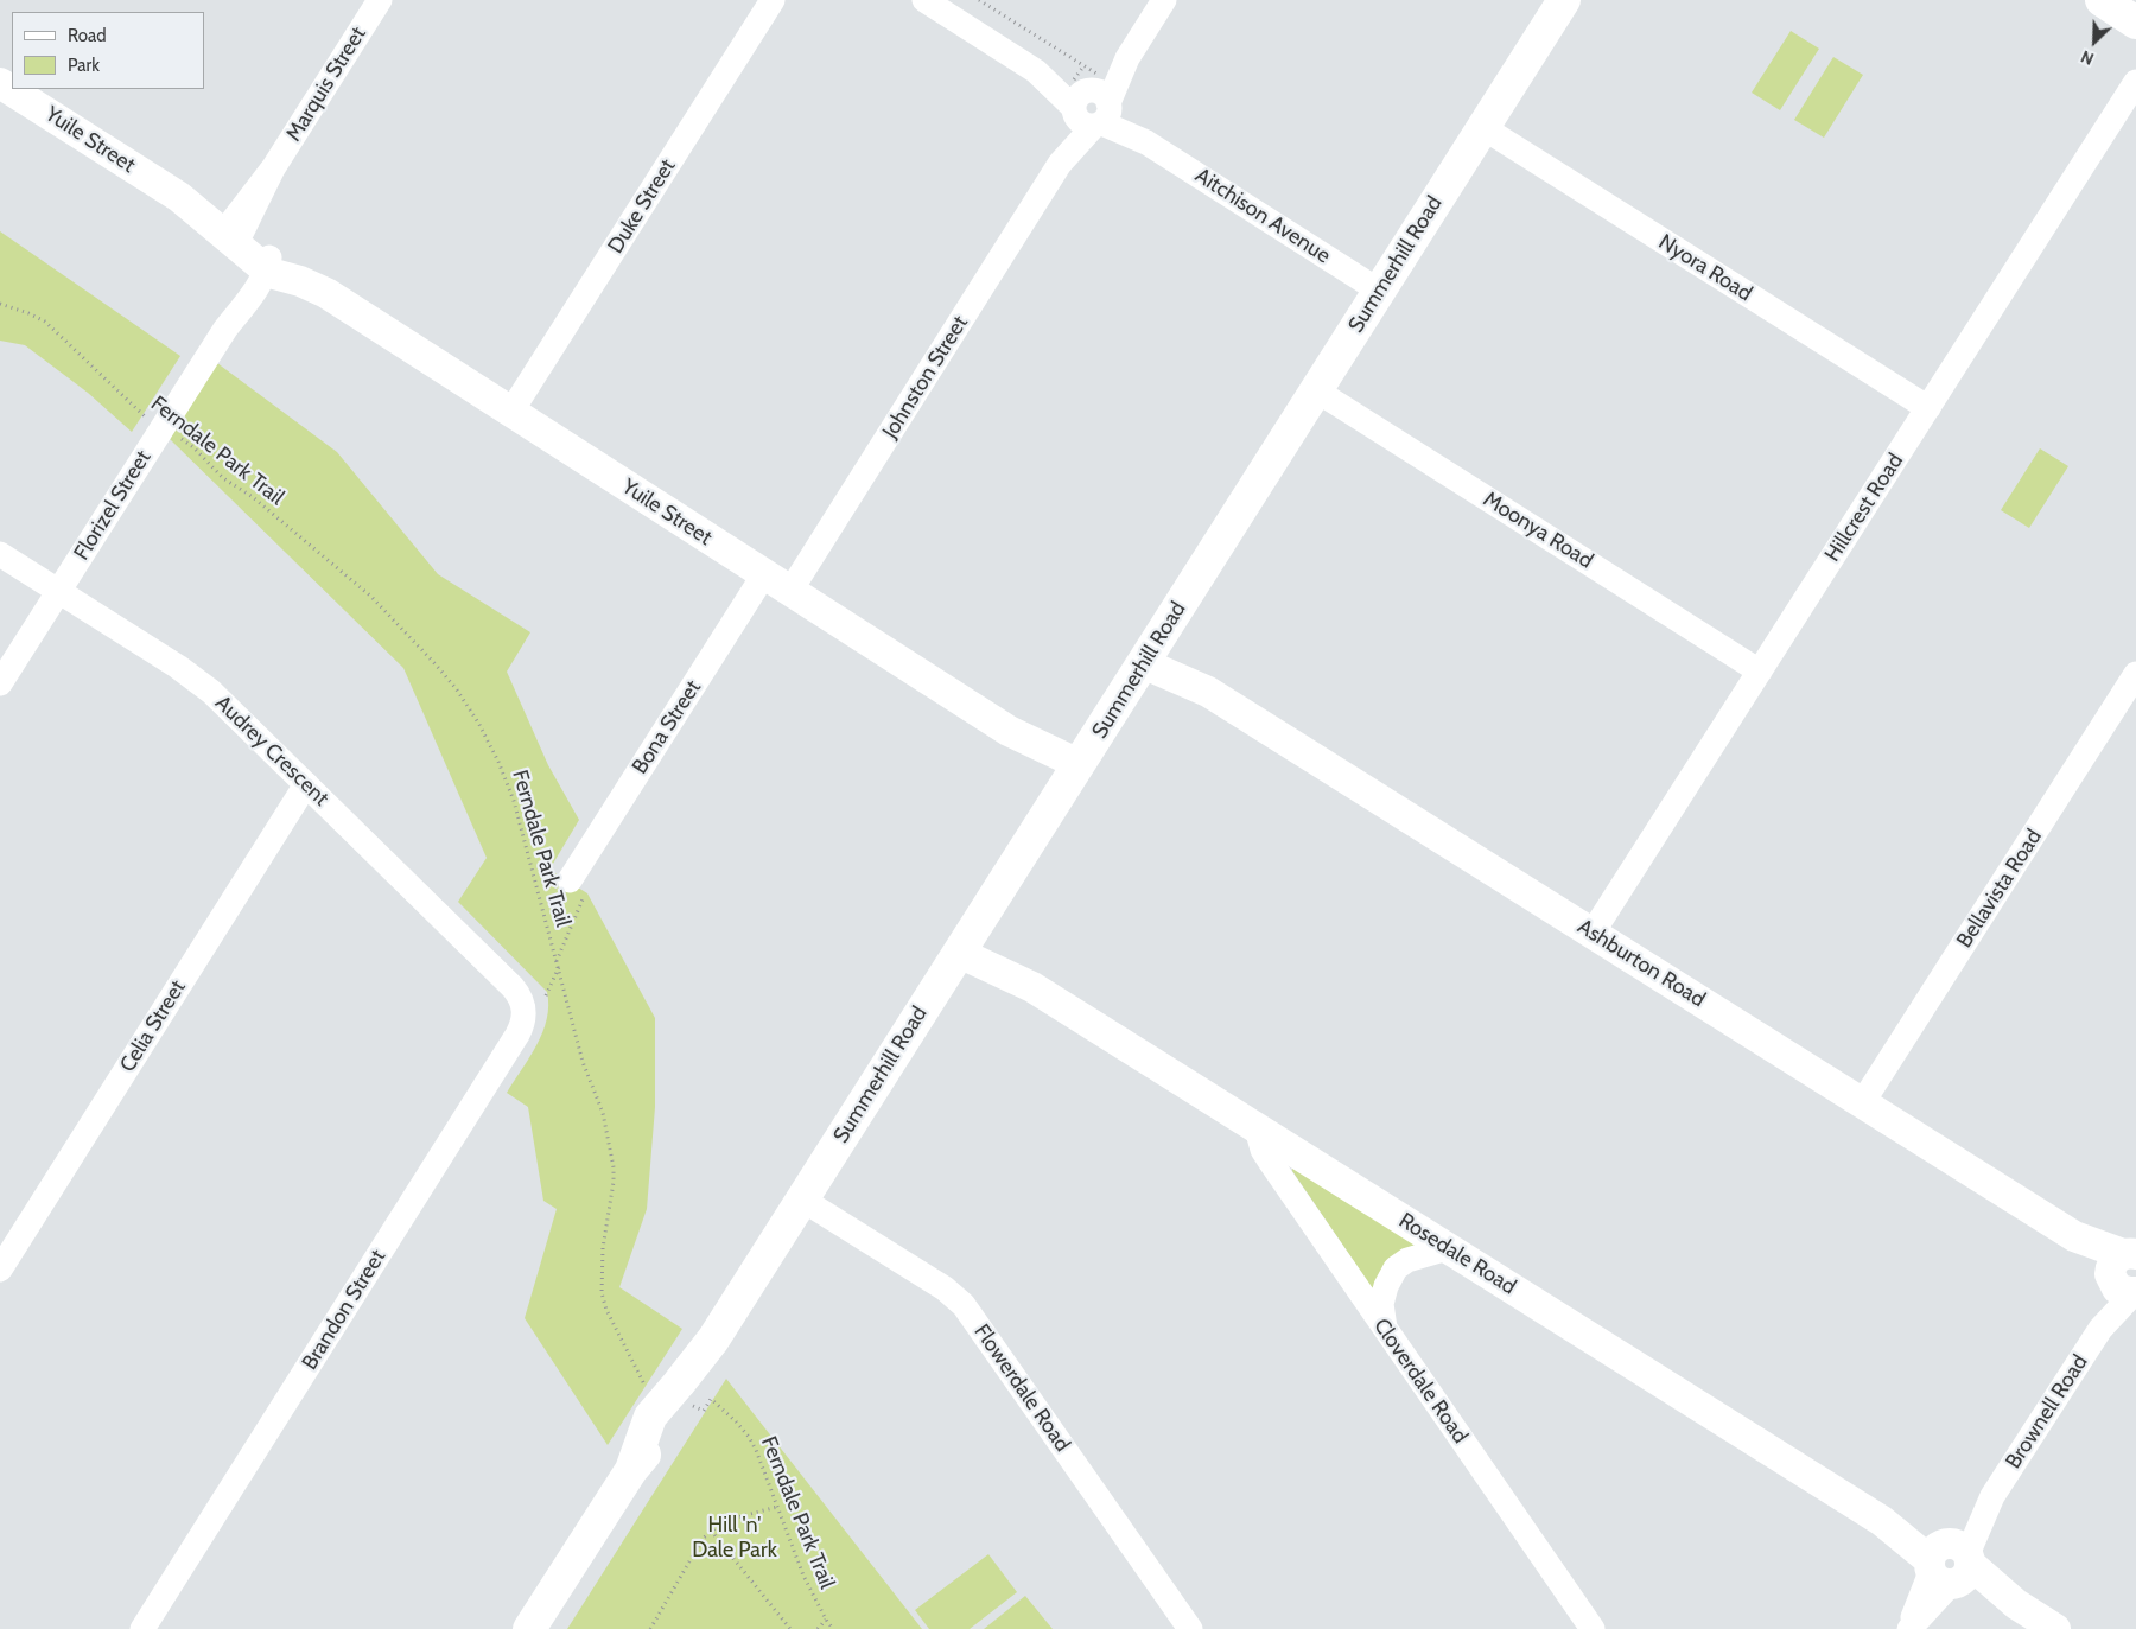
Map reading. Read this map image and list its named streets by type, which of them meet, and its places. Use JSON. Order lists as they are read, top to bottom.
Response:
{
  "streets": {
    "main road": ["Summerhill Road"],
    "street": [
      "Marquis Street",
      "Yuile Street",
      "Duke Street",
      "Aitchison Avenue",
      "Nyora Road",
      "Johnston Street",
      "Florizel Street",
      "Hillcrest Road",
      "Moonya Road",
      "Bona Street",
      "Audrey Crescent",
      "Bellavista Road",
      "Ashburton Road",
      "Celia Street",
      "Rosedale Road",
      "Brandon Street",
      "Cloverdale Road",
      "Flowerdale Road",
      "Brownell Road"
    ],
    "path": ["Ferndale Park Trail"]
  },
  "crossings": [
    ["Marquis Street", "Yuile Street"],
    ["Yuile Street", "Duke Street"],
    ["Yuile Street", "Summerhill Road"],
    ["Yuile Street", "Johnston Street"],
    ["Yuile Street", "Florizel Street"],
    ["Yuile Street", "Bona Street"],
    ["Aitchison Avenue", "Summerhill Road"],
    ["Aitchison Avenue", "Johnston Street"],
    ["Summerhill Road", "Nyora Road"],
    ["Summerhill Road", "Ferndale Park Trail"],
    ["Summerhill Road", "Moonya Road"],
    ["Summerhill Road", "Ashburton Road"],
    ["Summerhill Road", "Rosedale Road"],
    ["Summerhill Road", "Flowerdale Road"],
    ["Nyora Road", "Hillcrest Road"],
    ["Ferndale Park Trail", "Florizel Street"],
    ["Florizel Street", "Audrey Crescent"],
    ["Hillcrest Road", "Moonya Road"],
    ["Hillcrest Road", "Ashburton Road"],
    ["Audrey Crescent", "Celia Street"],
    ["Audrey Crescent", "Brandon Street"],
    ["Bellavista Road", "Ashburton Road"],
    ["Ashburton Road", "Brownell Road"],
    ["Rosedale Road", "Cloverdale Road"],
    ["Rosedale Road", "Brownell Road"]
  ],
  "parks": ["Hill 'n' Dale Park"],
  "legend": ["Road", "Park"],
  "north": "bottom left"
}
